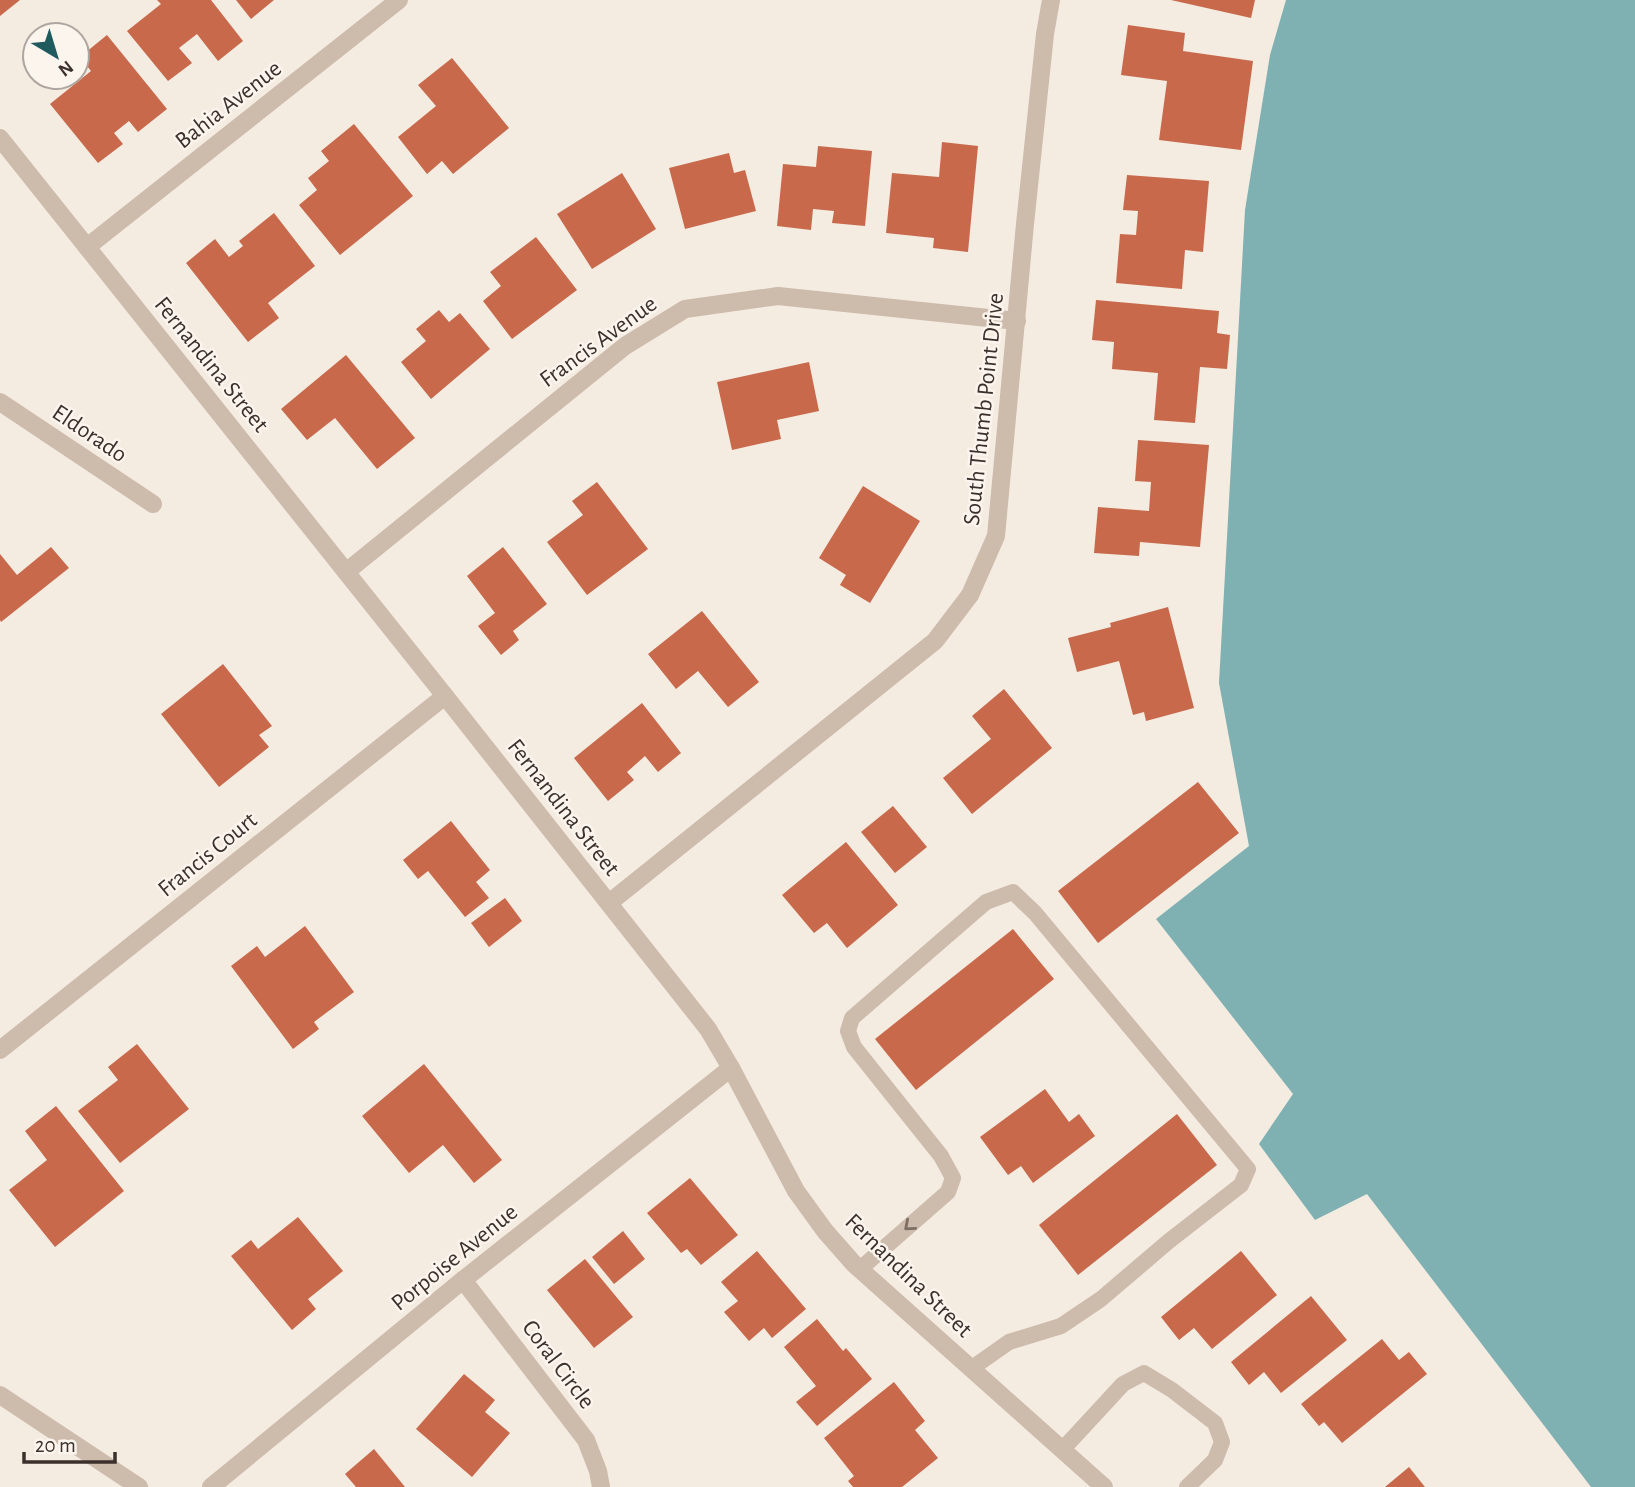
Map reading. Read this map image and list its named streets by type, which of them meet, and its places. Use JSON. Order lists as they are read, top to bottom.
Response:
{
  "streets": {
    "street": [
      "Bahia Avenue",
      "Francis Avenue",
      "Fernandina Street",
      "South Thumb Point Drive",
      "Eldorado",
      "Francis Court",
      "Porpoise Avenue",
      "Coral Circle"
    ]
  },
  "crossings": [
    ["Bahia Avenue", "Fernandina Street"],
    ["Francis Avenue", "Fernandina Street"],
    ["Francis Avenue", "South Thumb Point Drive"],
    ["Fernandina Street", "South Thumb Point Drive"],
    ["Fernandina Street", "Francis Court"],
    ["Fernandina Street", "Porpoise Avenue"],
    ["Porpoise Avenue", "Coral Circle"]
  ],
  "scale_bar": "20 m",
  "north": "bottom right"
}
